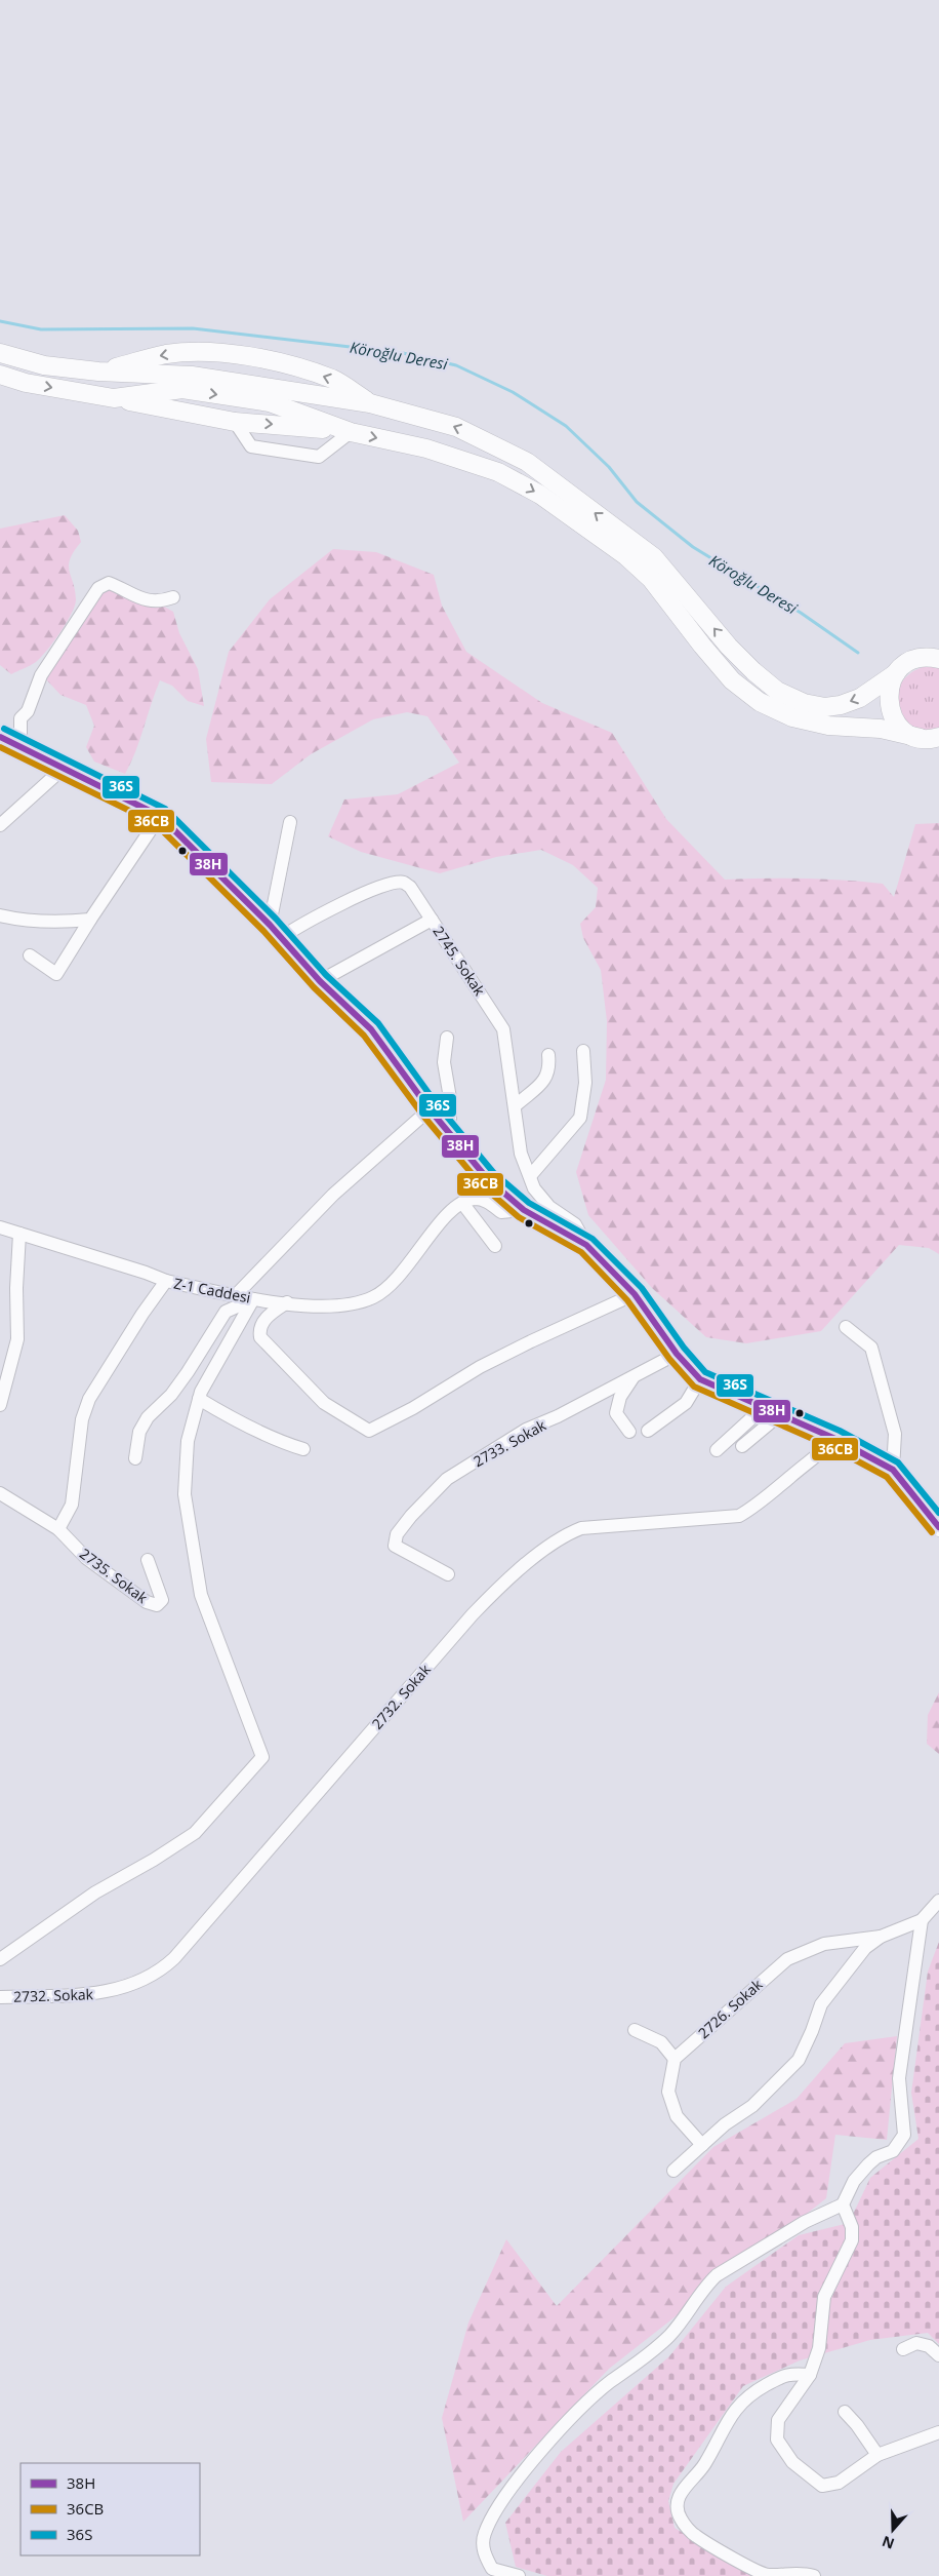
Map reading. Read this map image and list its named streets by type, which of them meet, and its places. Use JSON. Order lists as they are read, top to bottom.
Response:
{
  "streets": {
    "street": [
      "2745. Sokak",
      "Z-1 Caddesi",
      "2733. Sokak",
      "2735. Sokak",
      "2732. Sokak",
      "2726. Sokak"
    ]
  },
  "crossings": [
    ["Z-1 Caddesi", "2735. Sokak"]
  ],
  "water": ["Köroğlu Deresi"],
  "lines": ["transit line 36S", "transit line 38H", "transit line 36CB"],
  "legend": ["38H", "36CB", "36S"],
  "north": "bottom"
}
